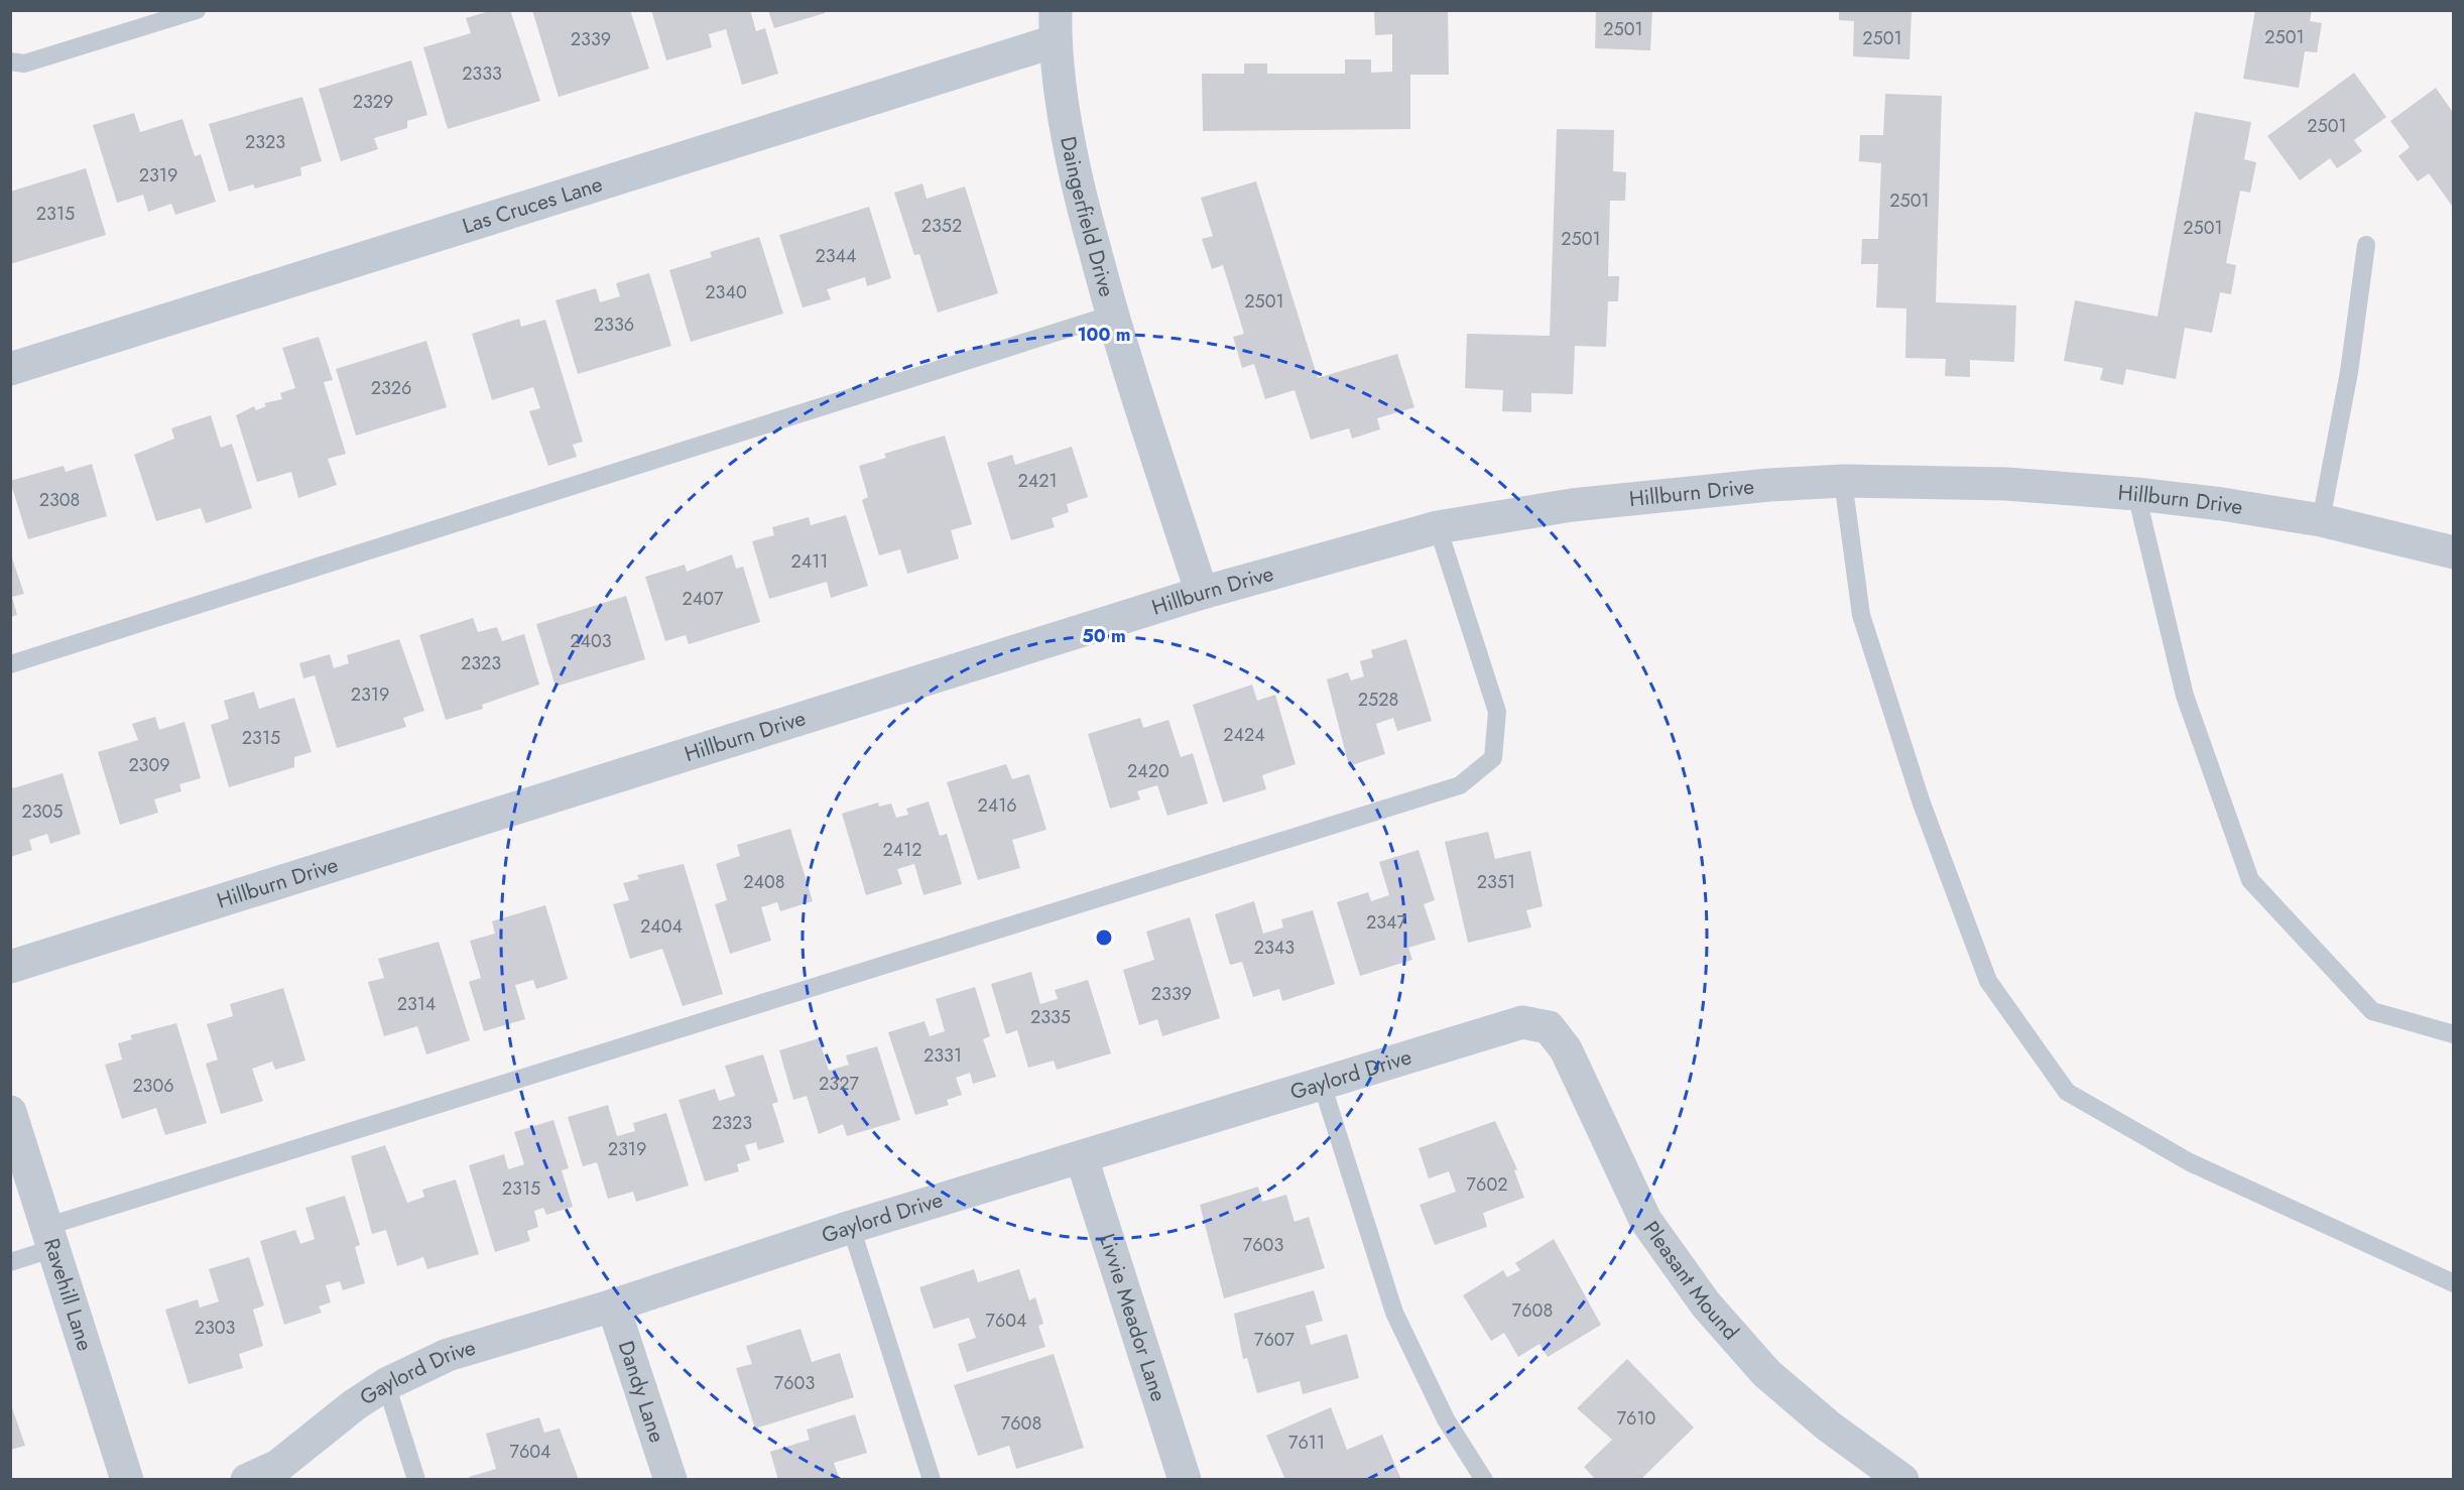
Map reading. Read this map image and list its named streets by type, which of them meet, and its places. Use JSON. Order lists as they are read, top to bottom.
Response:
{
  "streets": {
    "street": [
      "Las Cruces Lane",
      "Daingerfield Drive",
      "Hillburn Drive",
      "Gaylord Drive",
      "Pleasant Mound",
      "Ravehill Lane",
      "Livvie Meador Lane",
      "Dandy Lane"
    ]
  },
  "crossings": [
    ["Las Cruces Lane", "Daingerfield Drive"],
    ["Daingerfield Drive", "Hillburn Drive"],
    ["Gaylord Drive", "Pleasant Mound"],
    ["Gaylord Drive", "Livvie Meador Lane"],
    ["Gaylord Drive", "Dandy Lane"]
  ],
  "house_numbers": [
    "2501",
    "2501",
    "2501",
    "2339",
    "2333",
    "2329",
    "2501",
    "2323",
    "2319",
    "2501",
    "2315",
    "2352",
    "2501",
    "2501",
    "2344",
    "2340",
    "2501",
    "2336",
    "2326",
    "2421",
    "2308",
    "2411",
    "2407",
    "2403",
    "2323",
    "2319",
    "2528",
    "2424",
    "2315",
    "2309",
    "2420",
    "2416",
    "2305",
    "2412",
    "2408",
    "2351",
    "2347",
    "2404",
    "2343",
    "2339",
    "2314",
    "2335",
    "2331",
    "2327",
    "2306",
    "2323",
    "2319",
    "7602",
    "2315",
    "7603",
    "7608",
    "7604",
    "2303",
    "7607",
    "7603",
    "7610",
    "7608",
    "7611",
    "7604"
  ],
  "rings": ["100 m", "50 m"]
}
